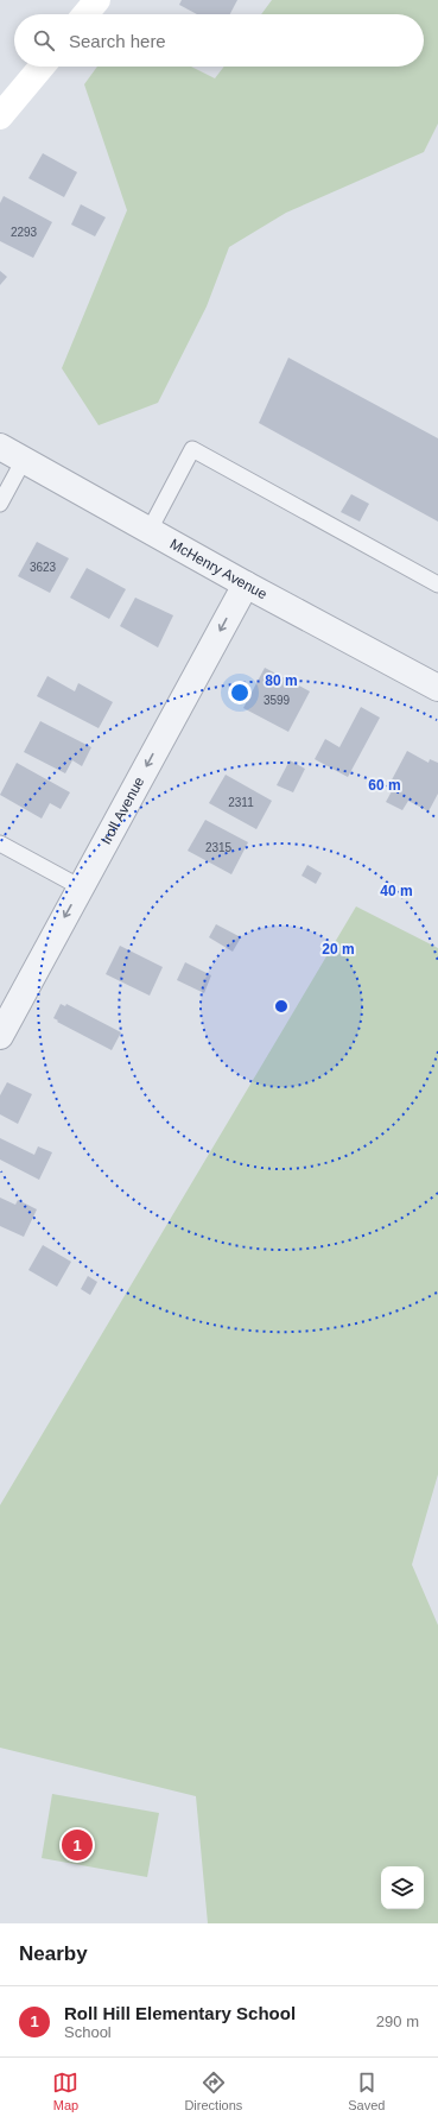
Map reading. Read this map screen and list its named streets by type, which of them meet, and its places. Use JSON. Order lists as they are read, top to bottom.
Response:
{
  "streets": {
    "street": ["McHenry Avenue", "Iroll Avenue"]
  },
  "crossings": [
    ["McHenry Avenue", "Iroll Avenue"]
  ],
  "one_way": ["Iroll Avenue"],
  "house_numbers": [
    "2293",
    "3623",
    "3599",
    "2311",
    "2315"
  ],
  "page": {
    "search": "Search here",
    "pins": "1",
    "heading": "Nearby",
    "list": [
      {
        "mark": "1",
        "name": "Roll Hill Elementary School",
        "note": "School",
        "value": "290 m"
      }
    ],
    "nav": ["Map", "Directions", "Saved"]
  },
  "rings": [
    "80 m",
    "60 m",
    "40 m",
    "20 m"
  ]
}
